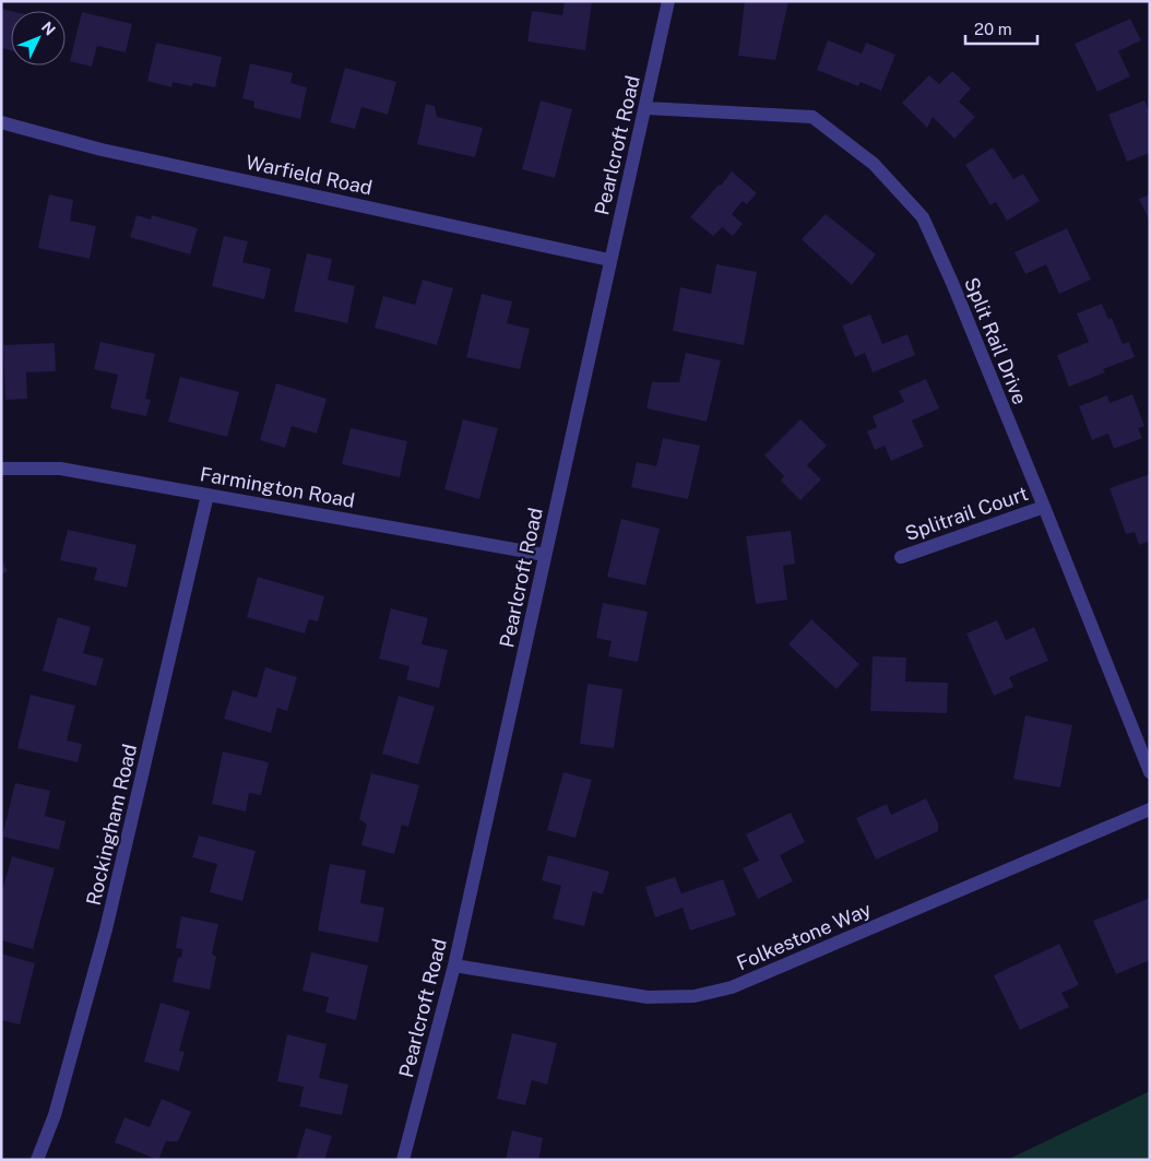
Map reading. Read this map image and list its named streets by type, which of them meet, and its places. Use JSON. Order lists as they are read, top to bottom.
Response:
{
  "streets": {
    "street": [
      "Pearlcroft Road",
      "Warfield Road",
      "Split Rail Drive",
      "Farmington Road",
      "Splitrail Court",
      "Rockingham Road",
      "Folkestone Way"
    ]
  },
  "crossings": [
    ["Pearlcroft Road", "Warfield Road"],
    ["Pearlcroft Road", "Split Rail Drive"],
    ["Pearlcroft Road", "Farmington Road"],
    ["Pearlcroft Road", "Folkestone Way"],
    ["Split Rail Drive", "Splitrail Court"],
    ["Farmington Road", "Rockingham Road"]
  ],
  "scale_bar": "20 m",
  "north": "top right"
}
